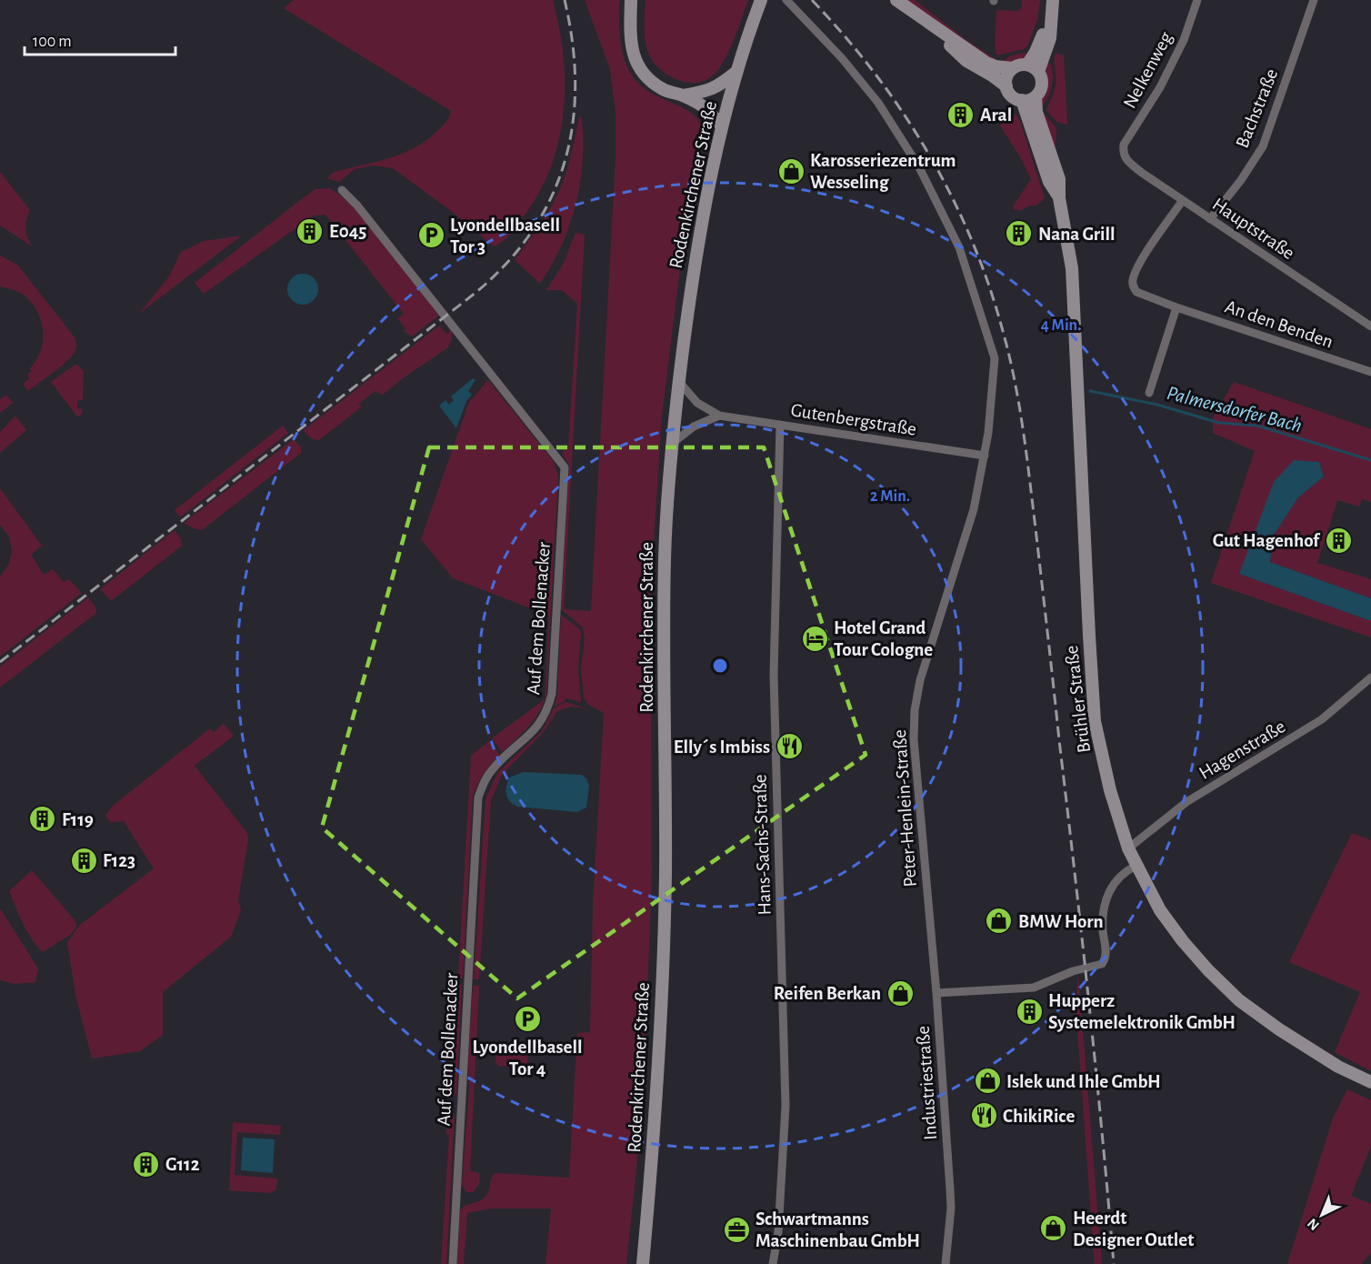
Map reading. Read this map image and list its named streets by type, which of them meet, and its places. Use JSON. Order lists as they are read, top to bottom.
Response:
{
  "streets": {
    "main road": ["Rodenkirchener Straße", "Brühler Straße"],
    "street": [
      "Nelkenweg",
      "Bachstraße",
      "Hauptstraße",
      "An den Benden",
      "Gutenbergstraße",
      "Auf dem Bollenacker",
      "Hagenstraße",
      "Peter-Henlein-Straße",
      "Hans-Sachs-Straße",
      "Industriestraße"
    ]
  },
  "crossings": [
    ["Nelkenweg", "Hauptstraße"],
    ["Bachstraße", "Hauptstraße"],
    ["Hauptstraße", "An den Benden"],
    ["Gutenbergstraße", "Peter-Henlein-Straße"],
    ["Gutenbergstraße", "Hans-Sachs-Straße"],
    ["Brühler Straße", "Hagenstraße"],
    ["Peter-Henlein-Straße", "Industriestraße"]
  ],
  "water": ["Palmersdorfer Bach"],
  "places": {
    "building": [
      "Aral",
      "E045",
      "Nana Grill",
      "Gut Hagenhof",
      "F119",
      "F123",
      "Hupperz Systemelektronik GmbH",
      "G112"
    ],
    "shop": [
      "Karosseriezentrum Wesseling",
      "BMW Horn",
      "Reifen Berkan",
      "Islek und Ihle GmbH",
      "Heerdt Designer Outlet"
    ],
    "parking": ["Lyondellbasell Tor 3", "Lyondellbasell Tor 4"],
    "hotel": ["Hotel Grand Tour Cologne"],
    "restaurant": ["Elly´s Imbiss", "ChikiRice"],
    "office": ["Schwartmanns Maschinenbau GmbH"]
  },
  "scale_bar": "100 m",
  "north": "bottom left",
  "rings": ["4 Min.", "2 Min."]
}
